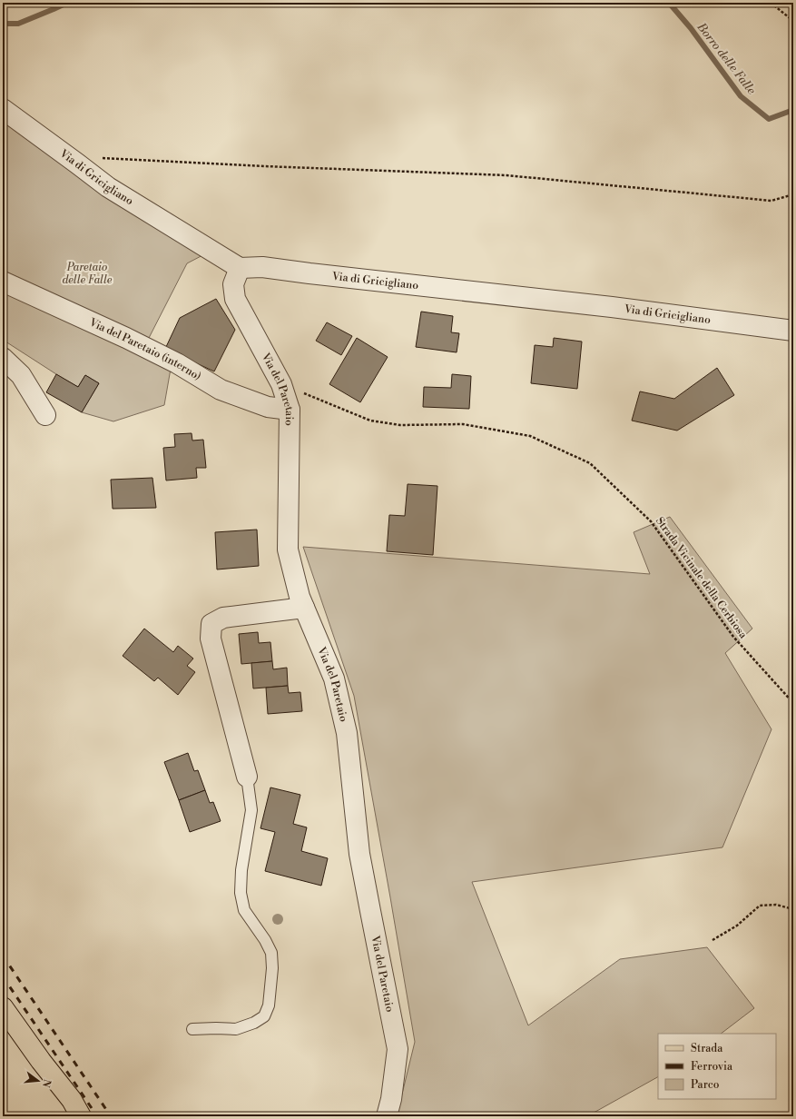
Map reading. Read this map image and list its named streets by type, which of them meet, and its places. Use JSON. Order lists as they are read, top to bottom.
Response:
{
  "streets": {
    "street": ["Via di Gricigliano", "Via del Paretaio (interno)", "Via del Paretaio"],
    "path": ["Strada Vicinale della Cerbiosa"]
  },
  "crossings": [
    ["Via di Gricigliano", "Via del Paretaio"],
    ["Via del Paretaio (interno)", "Via del Paretaio"],
    ["Via del Paretaio", "Strada Vicinale della Cerbiosa"]
  ],
  "water": ["Borro delle Falle"],
  "parks": ["Paretaio delle Falle"],
  "legend": ["Strada", "Ferrovia", "Parco"],
  "north": "right"
}
